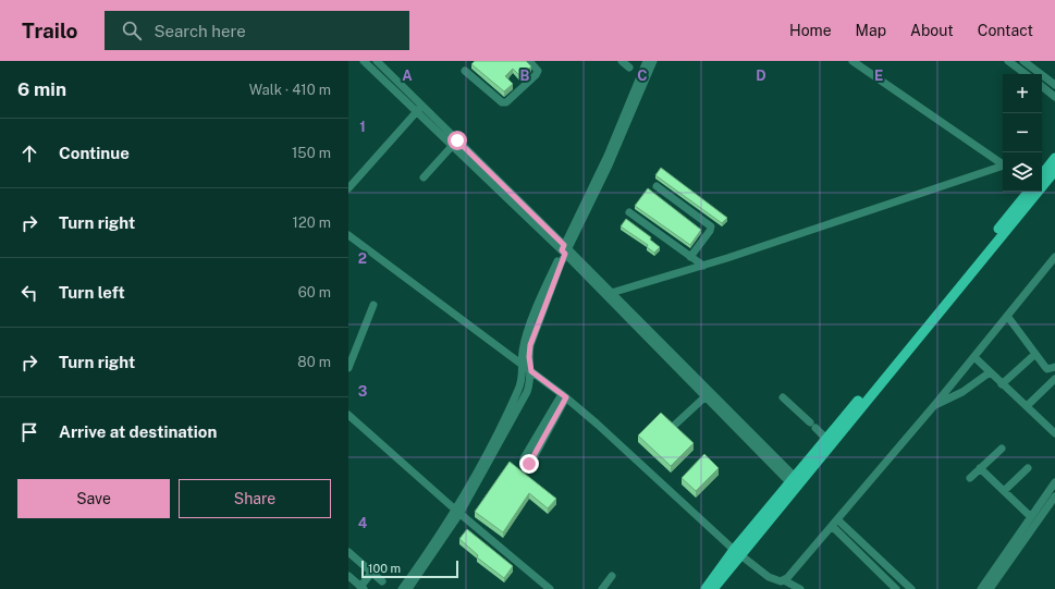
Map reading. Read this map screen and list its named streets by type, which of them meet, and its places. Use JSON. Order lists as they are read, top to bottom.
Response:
{
  "scale_bar": "100 m",
  "page": {
    "header": "Trailo",
    "search": "Search here",
    "nav": [
      "Home",
      "Map",
      "About",
      "Contact"
    ],
    "heading": ["6 min", "Walk · 410 m"],
    "map_buttons": ["+", "−"],
    "list": [
      ["Continue", "150 m"],
      ["Turn right", "120 m"],
      ["Turn left", "60 m"],
      ["Turn right", "80 m"],
      "Arrive at destination"
    ],
    "buttons": ["Save", "Share"],
    "scale": "100 m"
  },
  "grid": {
    "columns": [
      "A",
      "B",
      "C",
      "D",
      "E"
    ],
    "rows": [
      "1",
      "2",
      "3",
      "4"
    ]
  }
}
